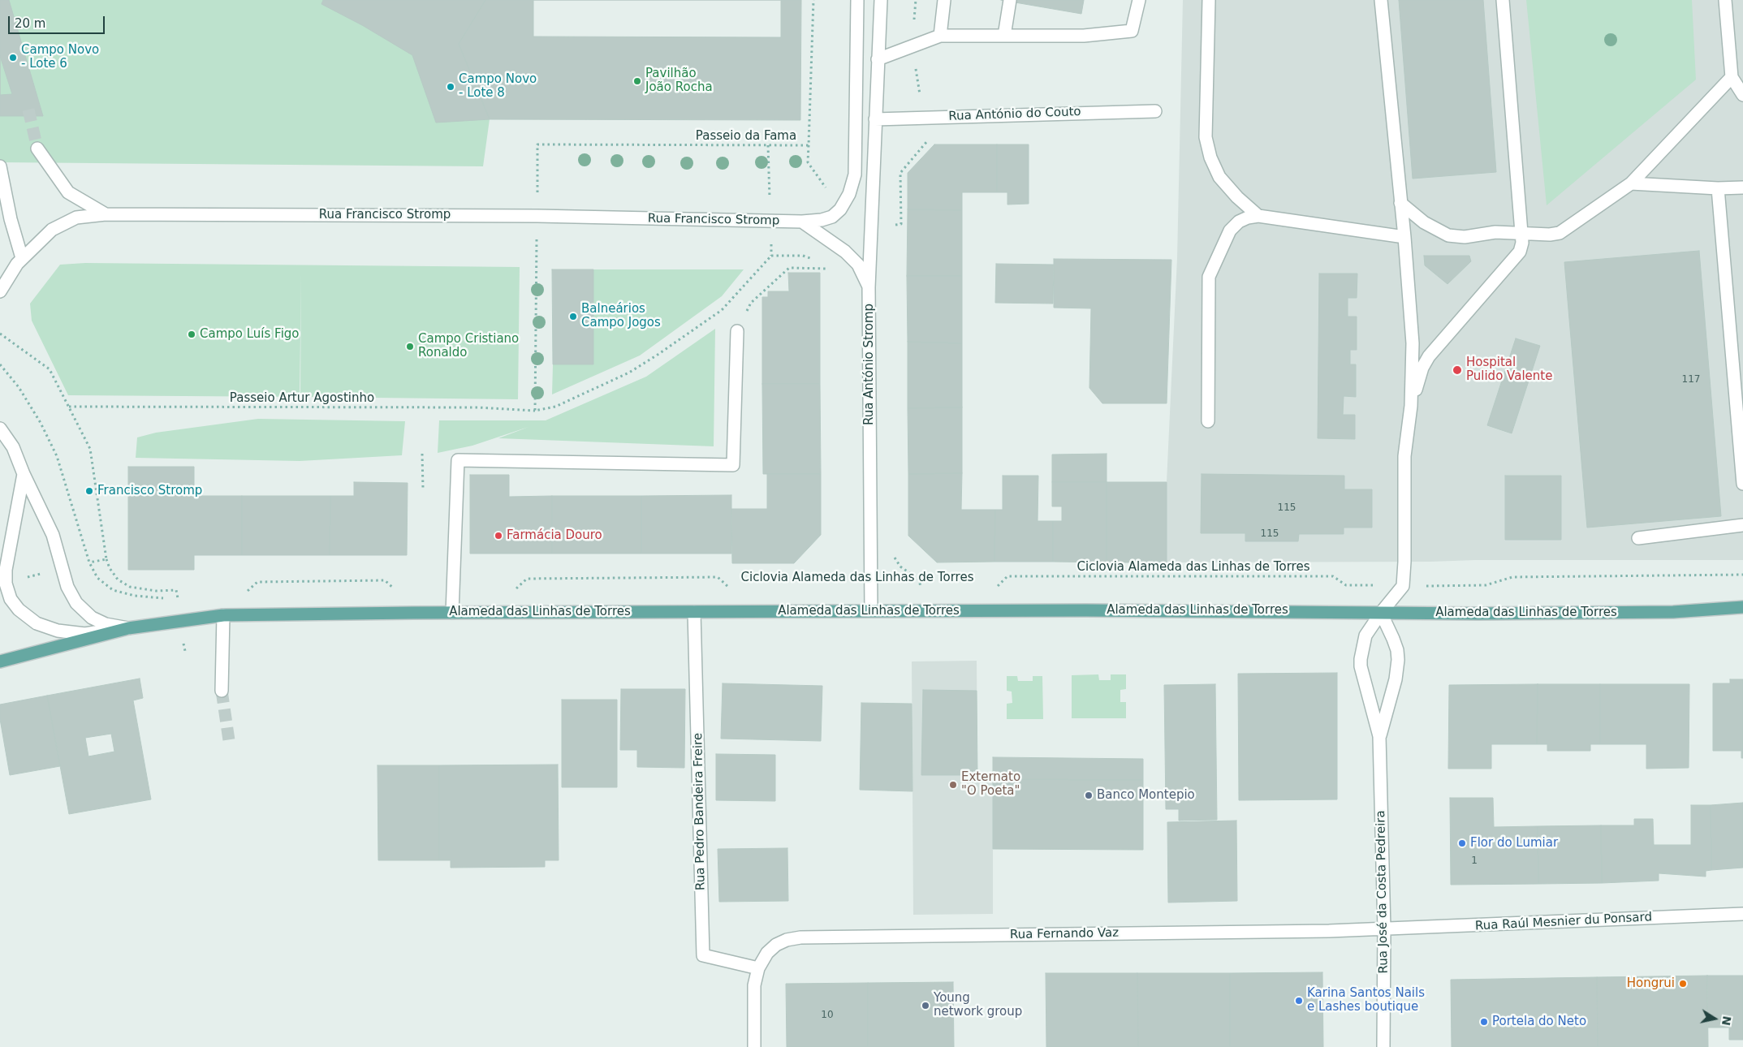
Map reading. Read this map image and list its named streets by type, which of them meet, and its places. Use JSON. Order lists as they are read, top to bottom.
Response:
{
  "streets": {
    "main road": ["Alameda das Linhas de Torres"],
    "street": [
      "Rua António do Couto",
      "Rua Francisco Stromp",
      "Rua António Stromp",
      "Rua Pedro Bandeira Freire",
      "Rua José da Costa Pedreira",
      "Rua Raúl Mesnier du Ponsard",
      "Rua Fernando Vaz"
    ],
    "path": ["Passeio da Fama", "Passeio Artur Agostinho", "Ciclovia Alameda das Linhas de Torres"]
  },
  "crossings": [
    ["Rua António do Couto", "Rua António Stromp"],
    ["Passeio da Fama", "Rua Francisco Stromp"],
    ["Rua António Stromp", "Alameda das Linhas de Torres"],
    ["Alameda das Linhas de Torres", "Rua Pedro Bandeira Freire"],
    ["Alameda das Linhas de Torres", "Rua José da Costa Pedreira"],
    ["Rua Pedro Bandeira Freire", "Rua Fernando Vaz"],
    ["Rua José da Costa Pedreira", "Rua Raúl Mesnier du Ponsard"],
    ["Rua José da Costa Pedreira", "Rua Fernando Vaz"],
    ["Rua Raúl Mesnier du Ponsard", "Rua Fernando Vaz"]
  ],
  "places": [
    "Campo Novo - Lote 6",
    "Pavilhão João Rocha",
    "Campo Novo - Lote 8",
    "Balneários Campo Jogos",
    "Campo Luís Figo",
    "Campo Cristiano Ronaldo",
    "Hospital Pulido Valente",
    "Francisco Stromp",
    "Farmácia Douro",
    "Externato \"O Poeta\"",
    "Banco Montepio",
    "Flor do Lumiar",
    "Hongrui",
    "Karina Santos Nails e Lashes boutique",
    "Young network group",
    "Portela do Neto"
  ],
  "house_numbers": [
    "117",
    "115",
    "115",
    "1",
    "10"
  ],
  "scale_bar": "20 m",
  "north": "right"
}
